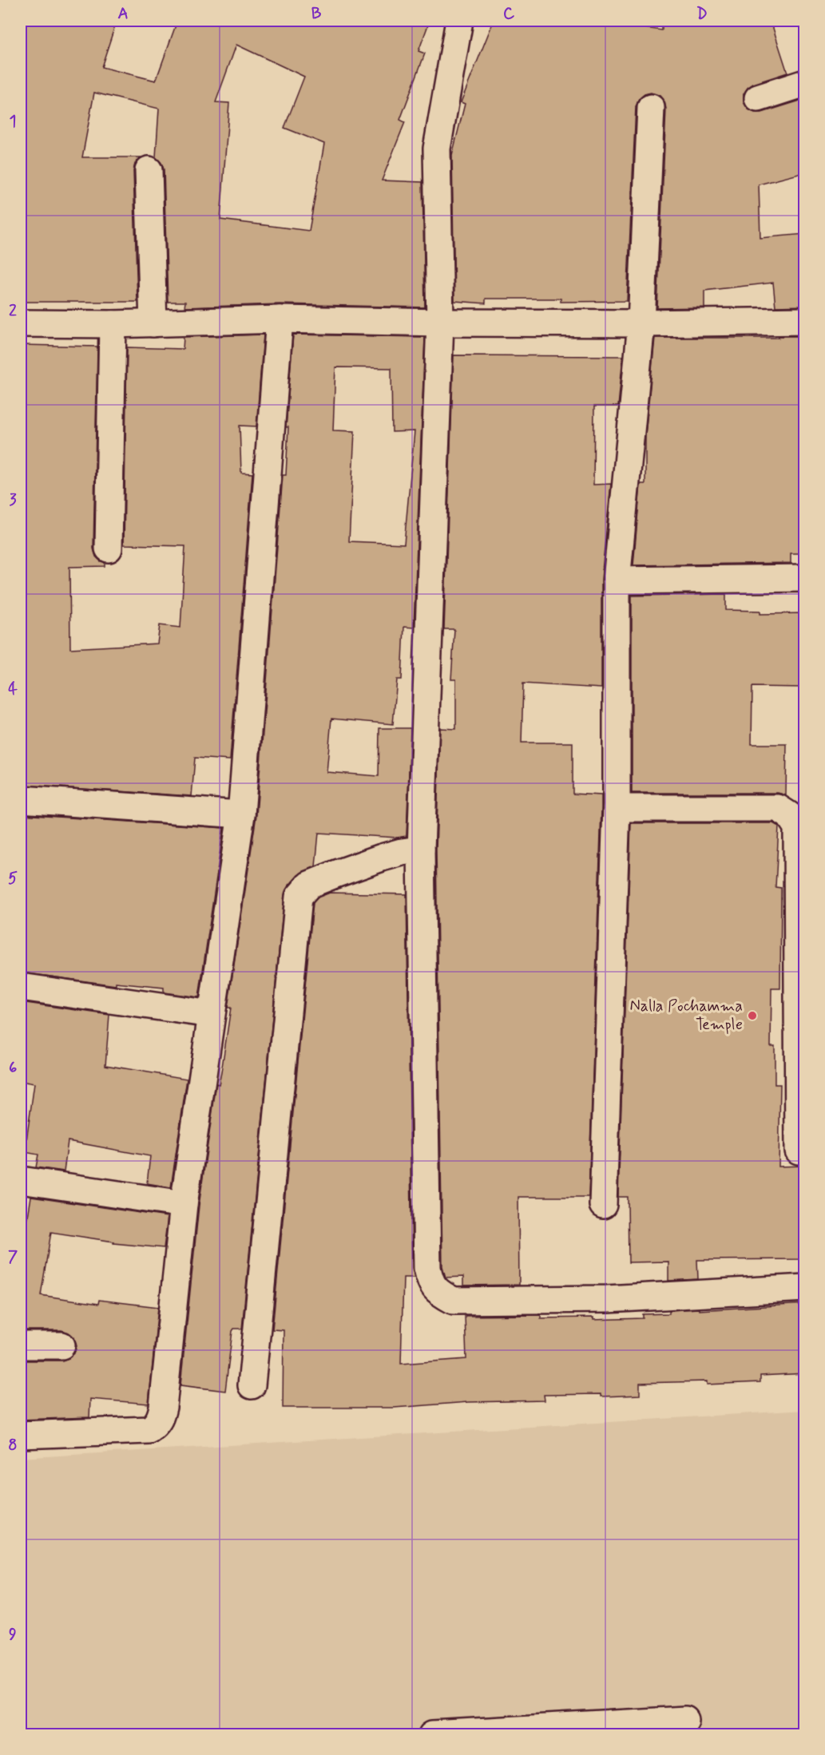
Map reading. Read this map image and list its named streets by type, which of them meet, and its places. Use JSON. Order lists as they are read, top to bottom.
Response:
{
  "places": ["Nalla Pochamma Temple"],
  "grid": {
    "columns": [
      "A",
      "B",
      "C",
      "D"
    ],
    "rows": [
      "1",
      "2",
      "3",
      "4",
      "5",
      "6",
      "7",
      "8",
      "9"
    ]
  }
}
